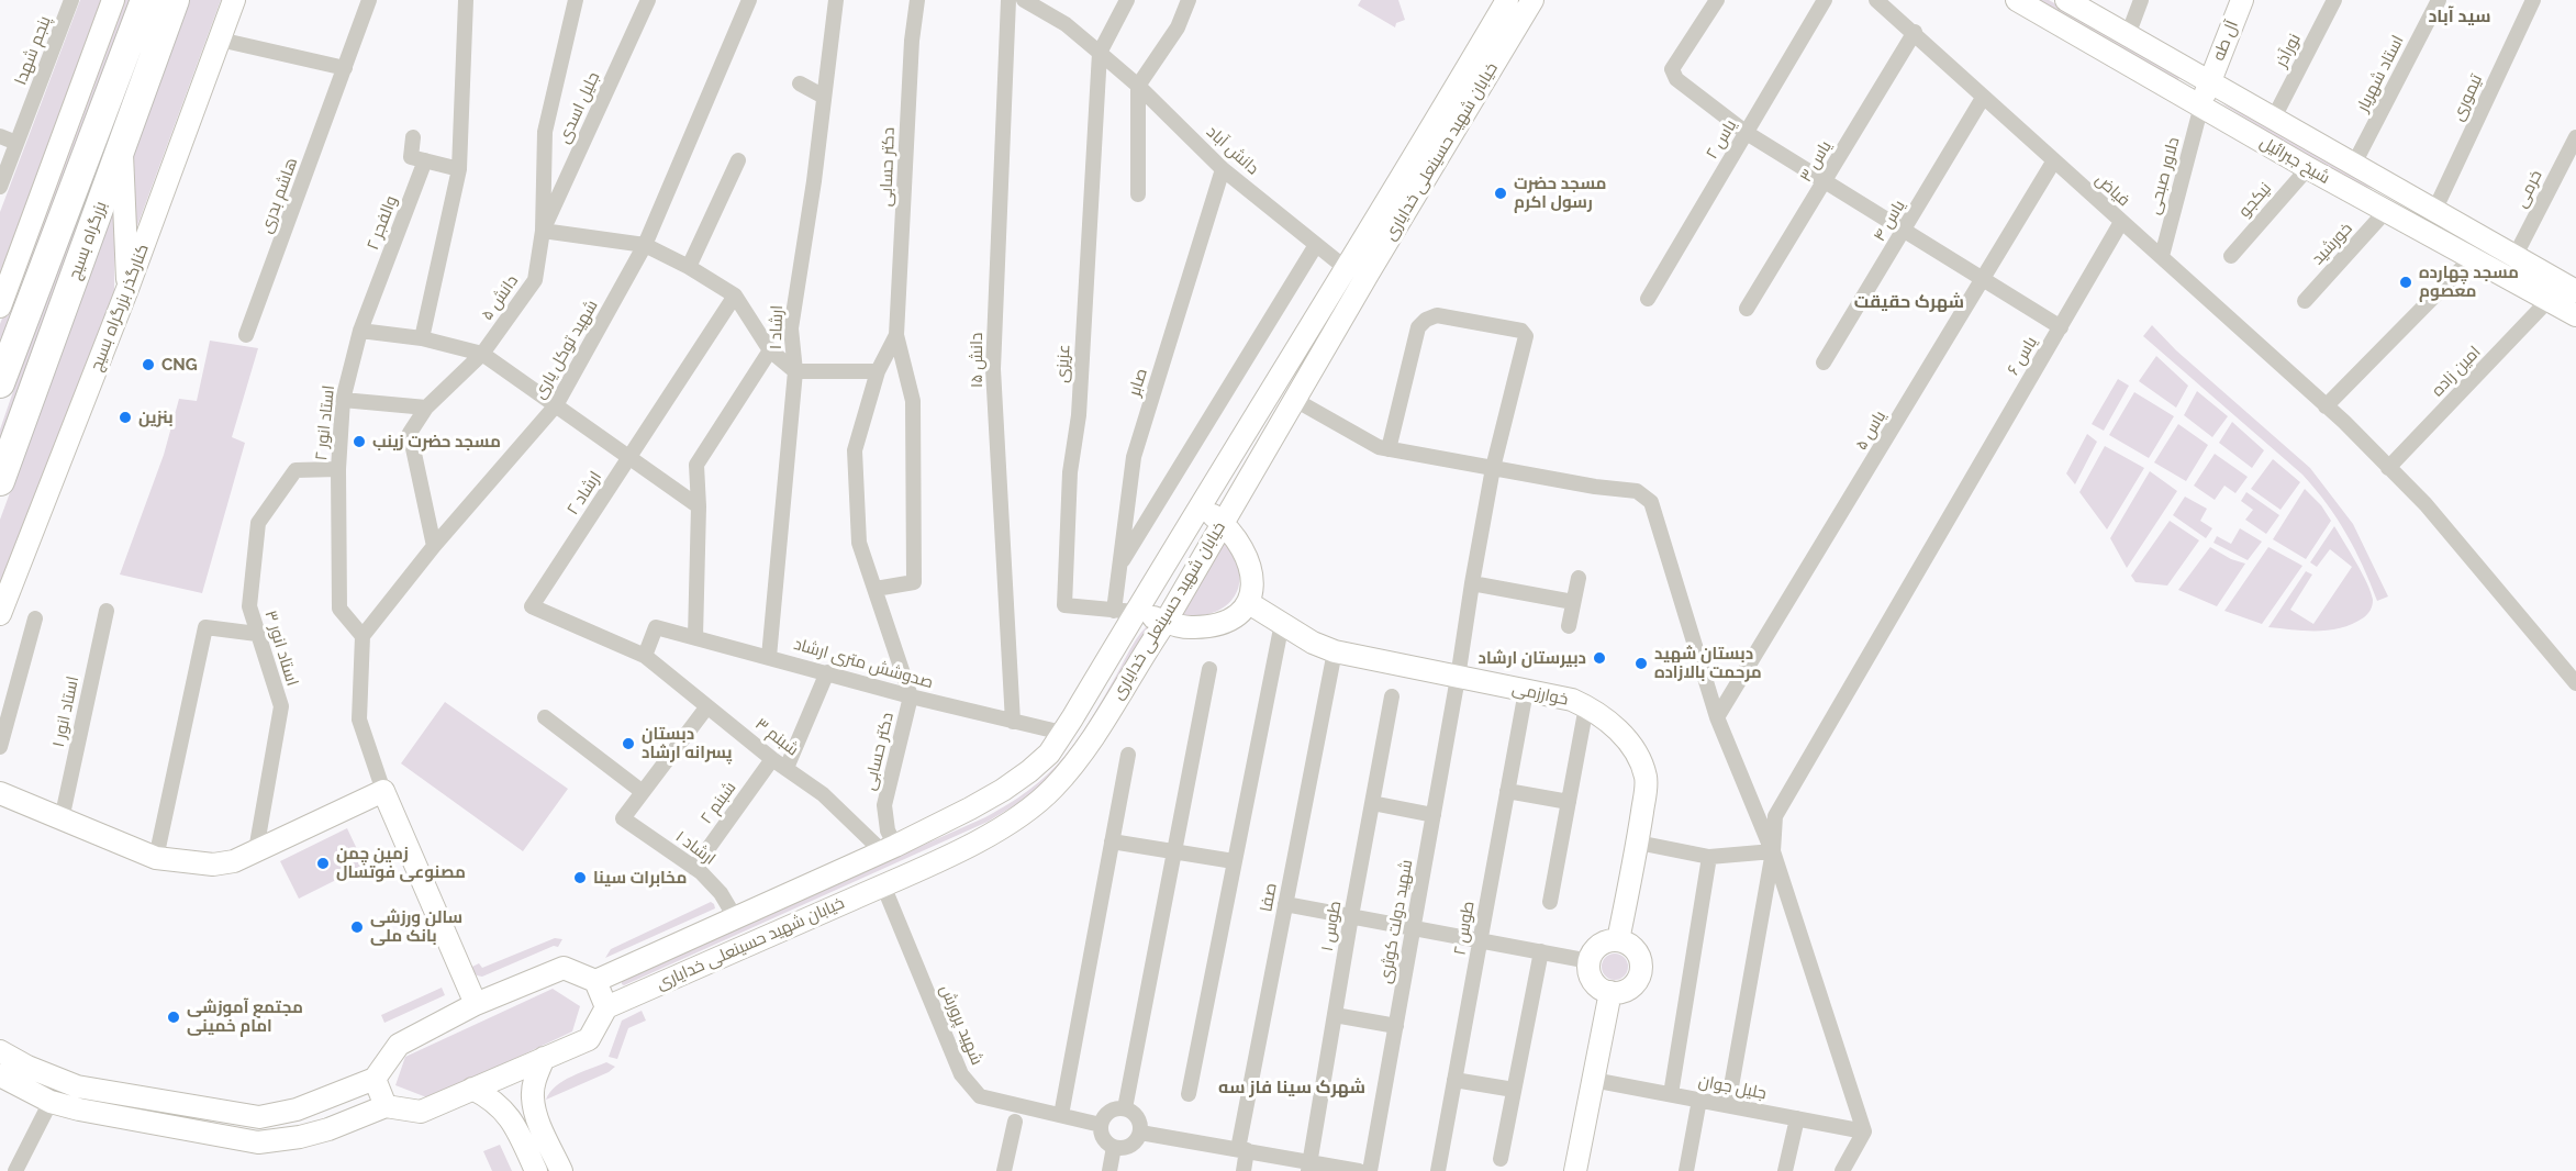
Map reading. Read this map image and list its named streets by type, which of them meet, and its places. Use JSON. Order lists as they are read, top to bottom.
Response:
{
  "streets": {
    "highway": ["بزرگراه بسیج"],
    "street": [
      "آل طه",
      "پنجم شهدا",
      "نورآذر",
      "استاد شهریار",
      "تیموری",
      "جلیل اسدی",
      "یاس ۲",
      "دانش آباد",
      "خیابان شهید حسینعلی خدایاری",
      "شیخ جبرائیل",
      "یاس ۳",
      "دکتر حسابی",
      "دلاور صبحی",
      "خرمی",
      "فیاض",
      "هاشم بدری",
      "نیکجو",
      "یاس ۴",
      "والفجر ۲",
      "خورشید",
      "دانش ۵",
      "کنارگذر بزرگراه بسیج",
      "ارشاد ۱",
      "شهید توکل یاری",
      "یاس ۶",
      "دانش ۱۵",
      "عزیزی",
      "امین زاده",
      "صابر",
      "استاد انور ۲",
      "یاس ۵",
      "ارشاد ۲",
      "استاد انور ۳",
      "صدوشش متری ارشاد",
      "خوارزمی",
      "استاد انور ۱",
      "شبنم ۳",
      "شبنم ۲",
      "صفا",
      "شهید دولت کوثری",
      "طوس ۱",
      "طوس ۲",
      "شهید پرورش",
      "جلیل جوان"
    ]
  },
  "crossings": [
    ["آل طه", "شیخ جبرائیل"],
    ["آل طه", "دلاور صبحی"],
    ["نورآذر", "شیخ جبرائیل"],
    ["استاد شهریار", "شیخ جبرائیل"],
    ["تیموری", "شیخ جبرائیل"],
    ["جلیل اسدی", "دانش ۵"],
    ["دانش آباد", "خیابان شهید حسینعلی خدایاری"],
    ["دانش آباد", "عزیزی"],
    ["دانش آباد", "صابر"],
    ["خیابان شهید حسینعلی خدایاری", "دکتر حسابی"],
    ["خیابان شهید حسینعلی خدایاری", "ارشاد ۱"],
    ["خیابان شهید حسینعلی خدایاری", "عزیزی"],
    ["خیابان شهید حسینعلی خدایاری", "صابر"],
    ["خیابان شهید حسینعلی خدایاری", "صدوشش متری ارشاد"],
    ["خیابان شهید حسینعلی خدایاری", "شبنم ۳"],
    ["خیابان شهید حسینعلی خدایاری", "شهید پرورش"],
    ["شیخ جبرائیل", "دلاور صبحی"],
    ["شیخ جبرائیل", "خرمی"],
    ["شیخ جبرائیل", "نیکجو"],
    ["شیخ جبرائیل", "خورشید"],
    ["شیخ جبرائیل", "امین زاده"],
    ["یاس ۳", "فیاض"],
    ["دکتر حسابی", "صدوشش متری ارشاد"],
    ["دکتر حسابی", "شبنم ۳"],
    ["دلاور صبحی", "فیاض"],
    ["فیاض", "یاس ۴"],
    ["فیاض", "یاس ۶"],
    ["فیاض", "امین زاده"],
    ["فیاض", "یاس ۵"],
    ["والفجر ۲", "استاد انور ۲"],
    ["دانش ۵", "شهید توکل یاری"],
    ["ارشاد ۱", "صدوشش متری ارشاد"],
    ["ارشاد ۱", "شبنم ۲"],
    ["شهید توکل یاری", "استاد انور ۲"],
    ["یاس ۶", "جلیل جوان"],
    ["دانش ۱۵", "صدوشش متری ارشاد"],
    ["عزیزی", "صابر"],
    ["استاد انور ۲", "استاد انور ۳"],
    ["ارشاد ۲", "صدوشش متری ارشاد"],
    ["ارشاد ۲", "شبنم ۳"],
    ["صدوشش متری ارشاد", "شبنم ۳"],
    ["خوارزمی", "صفا"],
    ["خوارزمی", "شهید دولت کوثری"],
    ["خوارزمی", "طوس ۲"],
    ["شبنم ۳", "شبنم ۲"]
  ],
  "districts": ["سید آباد", "شهرک حقیقت", "شهرک سینا فاز سه"],
  "places": [
    "مسجد حضرت رسول اکرم",
    "مسجد چهارده معصوم",
    "CNG",
    "بنزین",
    "مسجد حضرت زینب",
    "دبیرستان ارشاد",
    "دبستان شهید مرحمت بالازاده",
    "دبستان پسرانه ارشاد",
    "زمین چمن مصنوعی فوتسال",
    "مخابرات سینا",
    "سالن ورزشی بانک ملی",
    "مجتمع آموزشی امام خمینی"
  ]
}
